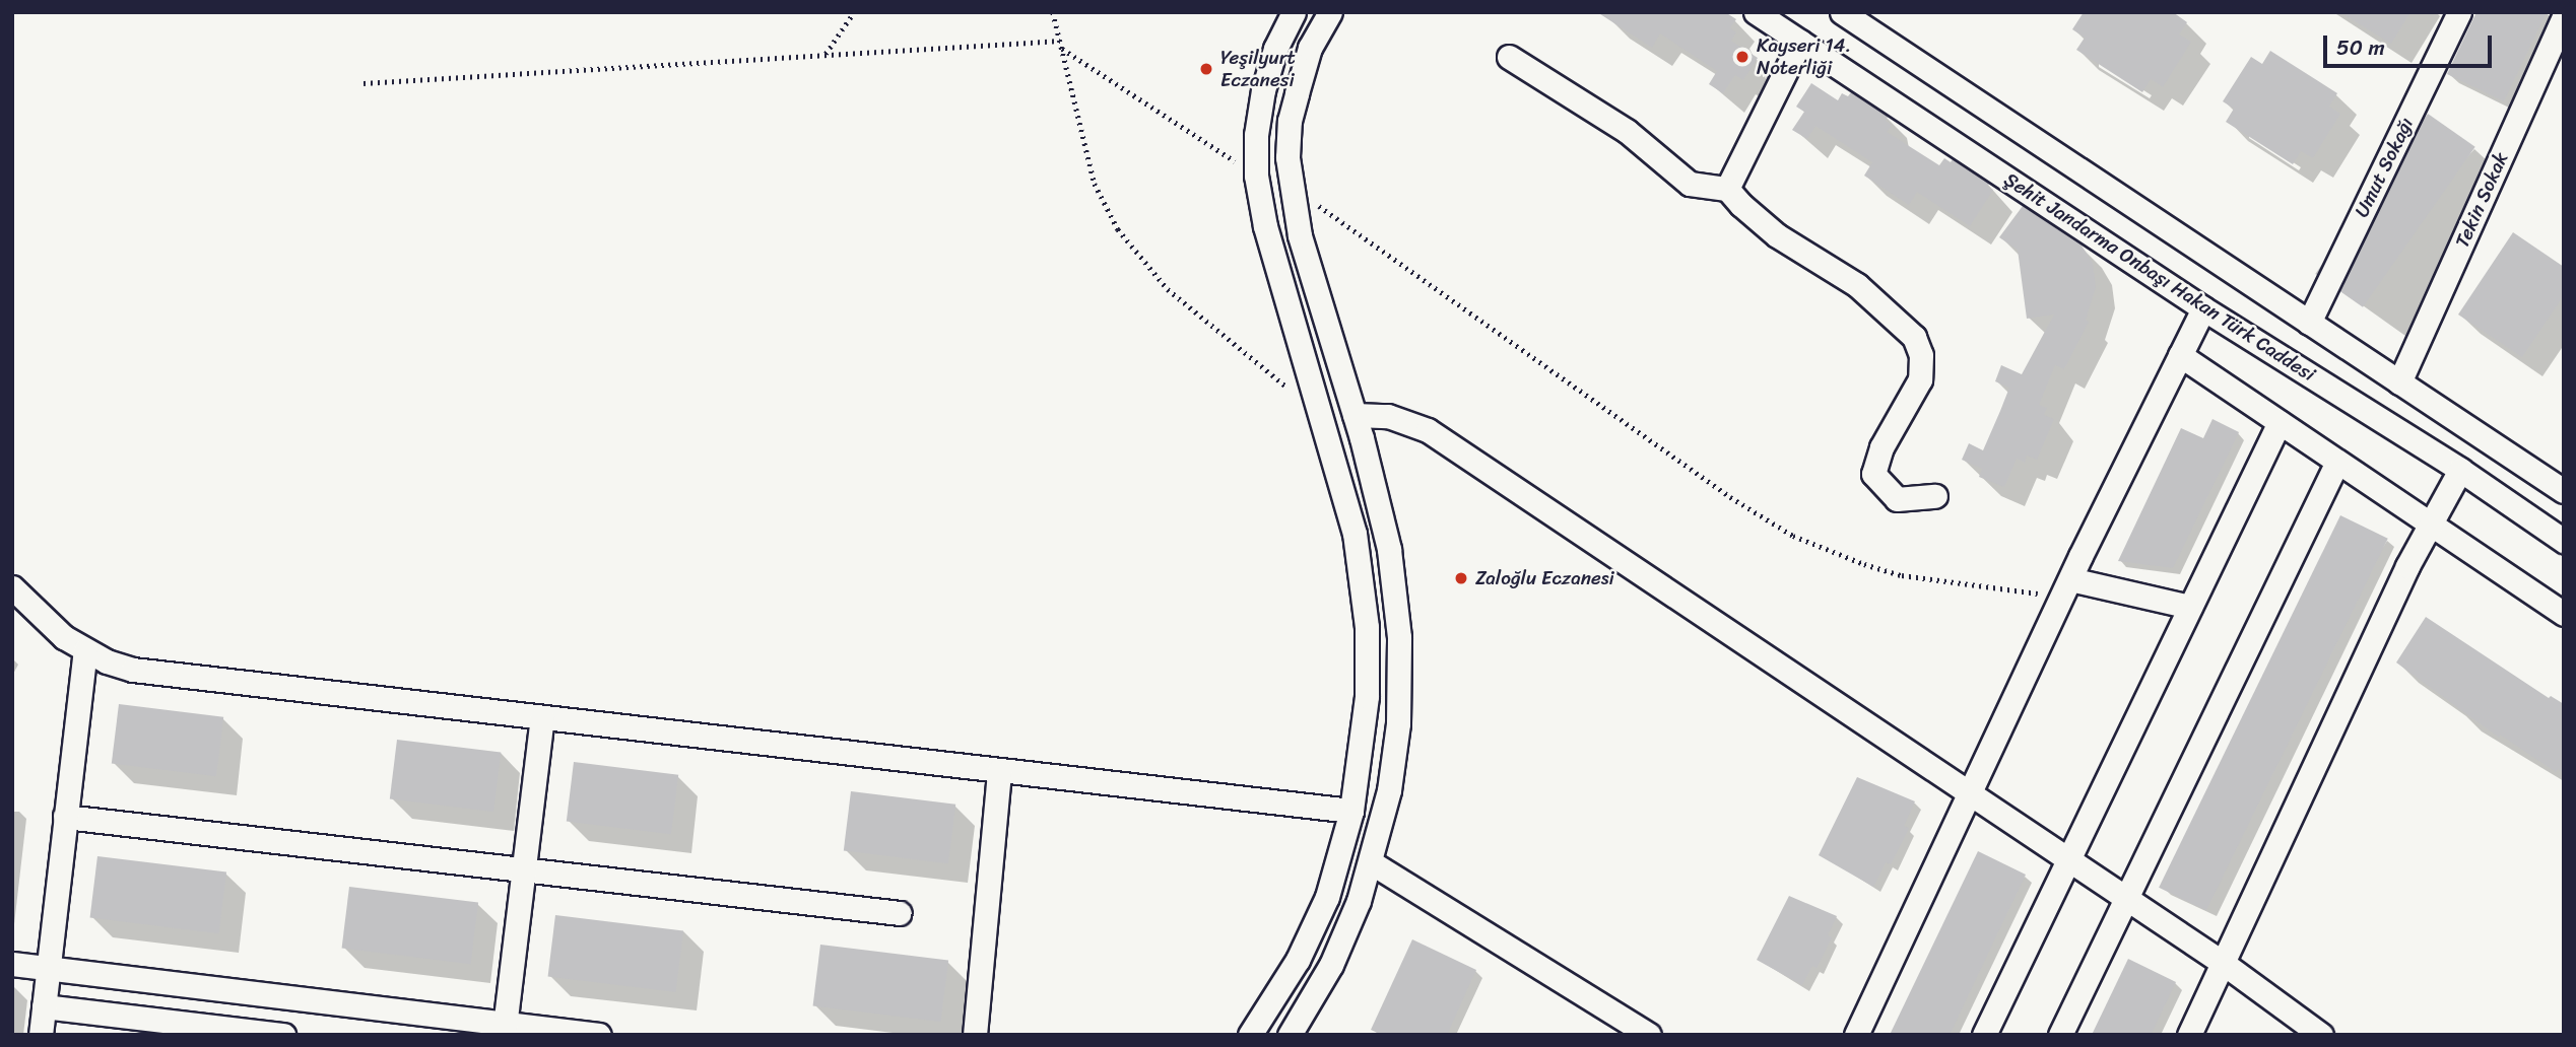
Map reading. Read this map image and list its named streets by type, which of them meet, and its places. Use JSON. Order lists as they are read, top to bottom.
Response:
{
  "streets": {
    "street": ["Umut Sokağı", "Tekin Sokak", "Şehit Jandarma Onbaşı Hakan Türk Caddesi"]
  },
  "places": ["Kayseri 14. Noterliği", "Yeşilyurt Eczanesi", "Zaloğlu Eczanesi"],
  "scale_bar": "50 m"
}
